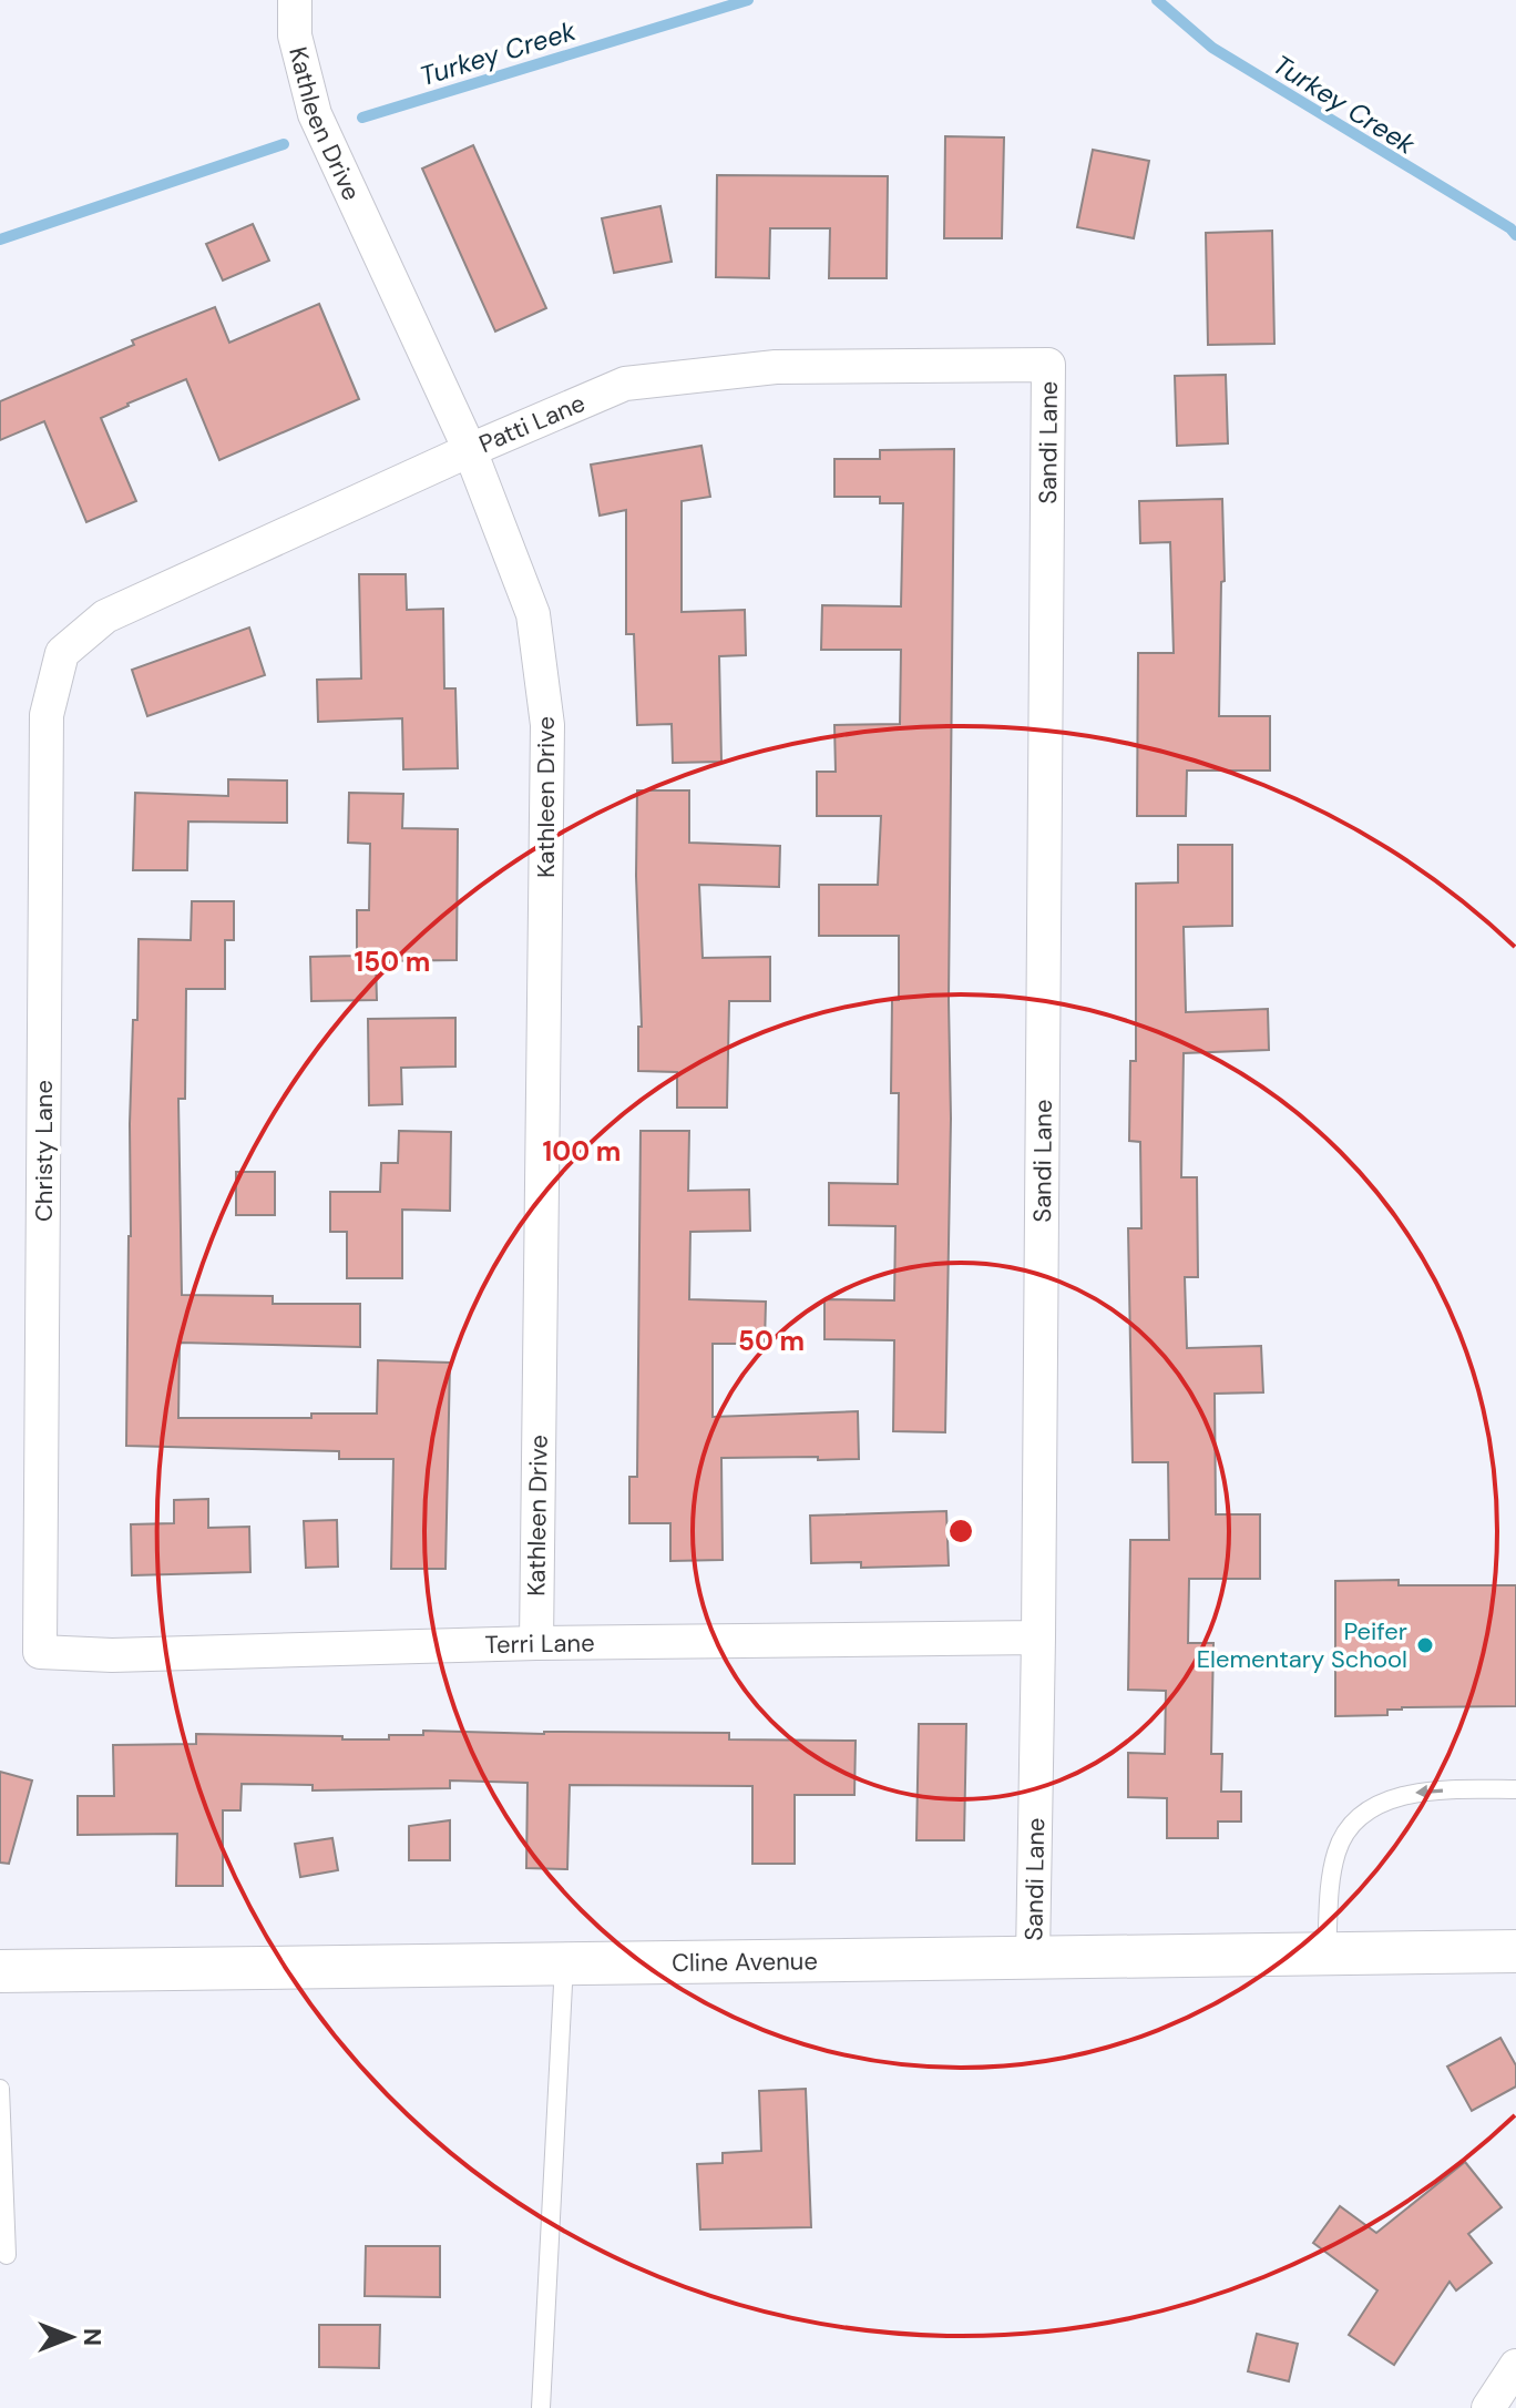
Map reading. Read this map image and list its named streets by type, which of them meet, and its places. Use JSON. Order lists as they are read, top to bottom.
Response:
{
  "streets": {
    "street": [
      "Kathleen Drive",
      "Patti Lane",
      "Sandi Lane",
      "Christy Lane",
      "Terri Lane",
      "Cline Avenue"
    ]
  },
  "crossings": [
    ["Kathleen Drive", "Patti Lane"],
    ["Kathleen Drive", "Terri Lane"],
    ["Patti Lane", "Sandi Lane"],
    ["Patti Lane", "Christy Lane"],
    ["Sandi Lane", "Terri Lane"],
    ["Sandi Lane", "Cline Avenue"],
    ["Christy Lane", "Terri Lane"]
  ],
  "water": ["Turkey Creek"],
  "places": ["Peifer Elementary School"],
  "north": "right",
  "rings": ["150 m", "100 m", "50 m"]
}
